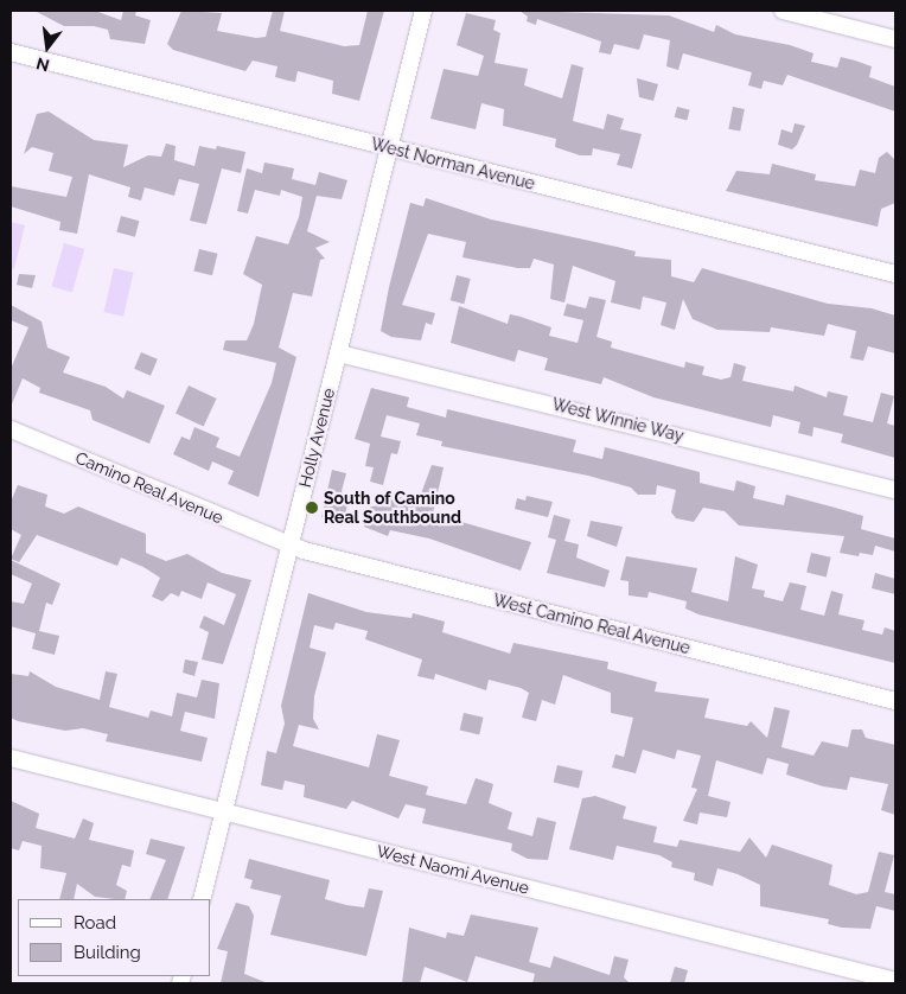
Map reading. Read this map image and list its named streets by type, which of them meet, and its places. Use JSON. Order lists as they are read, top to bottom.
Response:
{
  "streets": {
    "street": [
      "West Norman Avenue",
      "West Winnie Way",
      "Holly Avenue",
      "Camino Real Avenue",
      "West Camino Real Avenue",
      "West Naomi Avenue"
    ]
  },
  "crossings": [
    ["West Norman Avenue", "Holly Avenue"],
    ["West Winnie Way", "Holly Avenue"],
    ["Holly Avenue", "Camino Real Avenue"],
    ["Holly Avenue", "West Camino Real Avenue"],
    ["Holly Avenue", "West Naomi Avenue"],
    ["Camino Real Avenue", "West Camino Real Avenue"]
  ],
  "places": ["South of Camino Real Southbound"],
  "legend": ["Road", "Building"],
  "north": "bottom"
}
